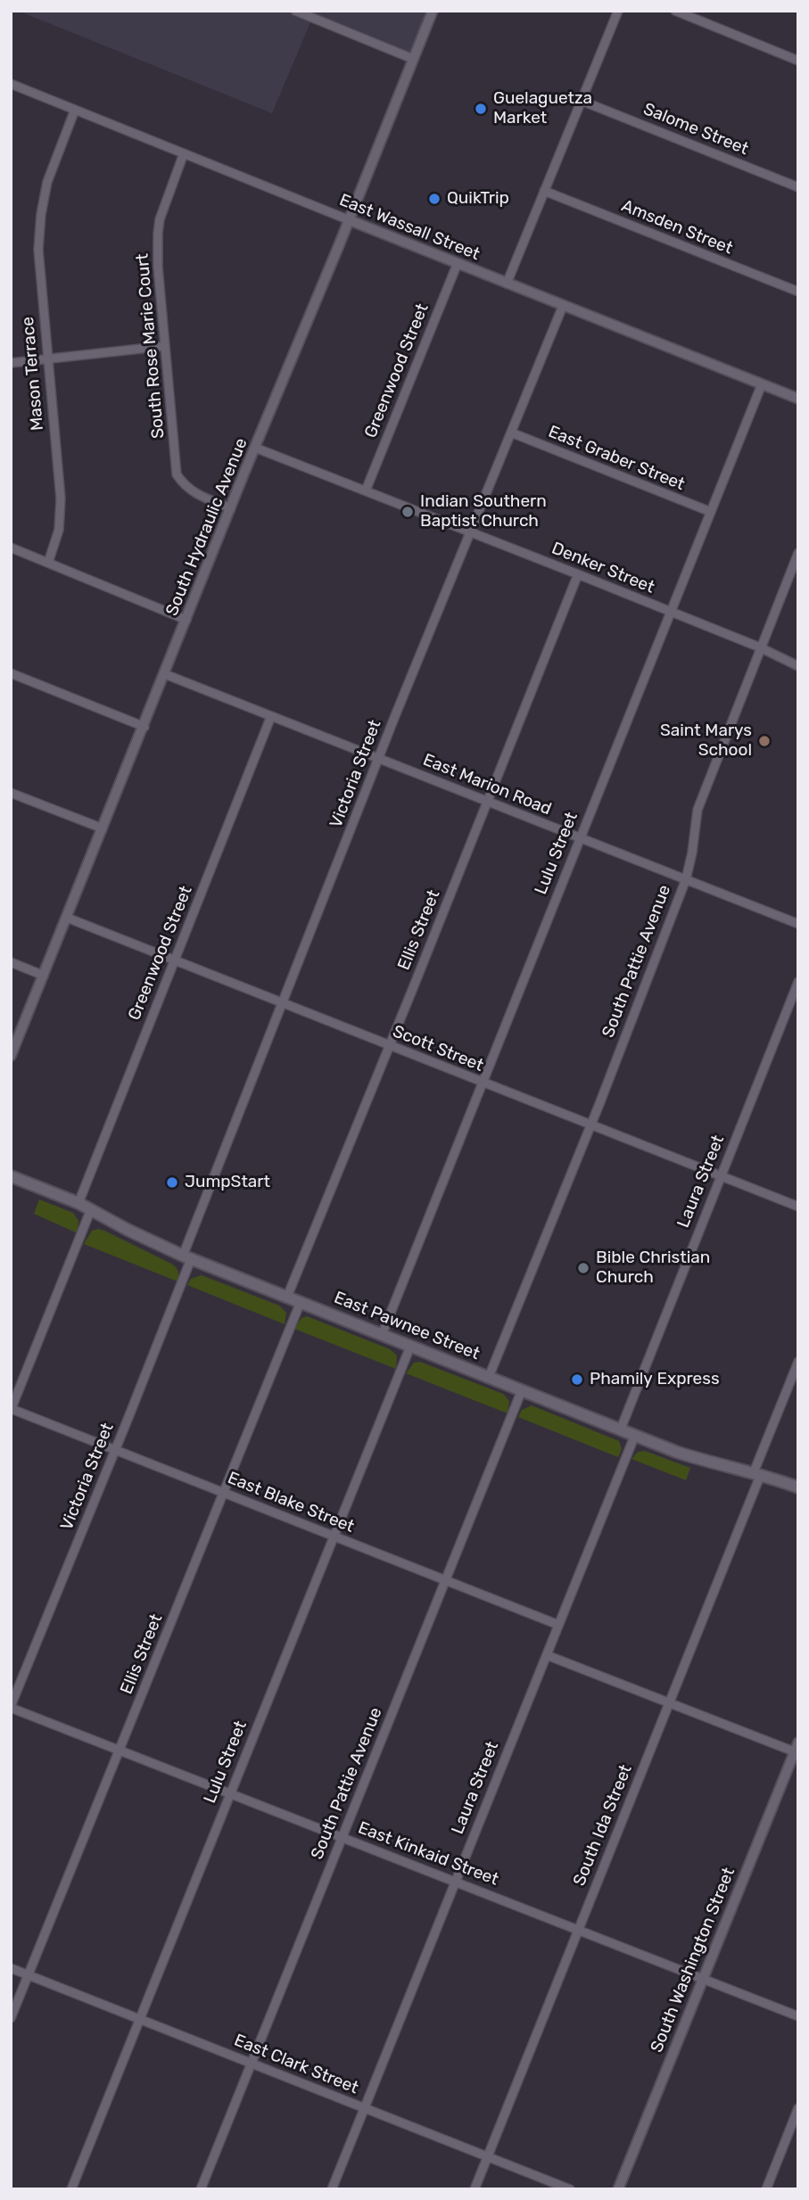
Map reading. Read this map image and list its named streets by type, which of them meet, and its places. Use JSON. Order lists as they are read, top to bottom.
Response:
{
  "streets": {
    "main road": ["East Pawnee Street"],
    "street": [
      "Salome Street",
      "East Wassall Street",
      "Amsden Street",
      "South Rose Marie Court",
      "Greenwood Street",
      "Mason Terrace",
      "East Graber Street",
      "South Hydraulic Avenue",
      "Denker Street",
      "Victoria Street",
      "East Marion Road",
      "Lulu Street",
      "Ellis Street",
      "South Pattie Avenue",
      "Scott Street",
      "Laura Street",
      "East Blake Street",
      "South Ida Street",
      "East Kinkaid Street",
      "South Washington Street",
      "East Clark Street"
    ]
  },
  "crossings": [
    ["East Wassall Street", "South Rose Marie Court"],
    ["East Wassall Street", "Greenwood Street"],
    ["East Wassall Street", "Mason Terrace"],
    ["East Wassall Street", "South Hydraulic Avenue"],
    ["East Wassall Street", "Victoria Street"],
    ["East Wassall Street", "Lulu Street"],
    ["South Rose Marie Court", "South Hydraulic Avenue"],
    ["Greenwood Street", "Denker Street"],
    ["Greenwood Street", "East Marion Road"],
    ["Greenwood Street", "Scott Street"],
    ["Greenwood Street", "East Pawnee Street"],
    ["East Graber Street", "Victoria Street"],
    ["East Graber Street", "Lulu Street"],
    ["South Hydraulic Avenue", "Denker Street"],
    ["South Hydraulic Avenue", "East Marion Road"],
    ["South Hydraulic Avenue", "Scott Street"],
    ["Denker Street", "Victoria Street"],
    ["Denker Street", "Lulu Street"],
    ["Denker Street", "Ellis Street"],
    ["Denker Street", "South Pattie Avenue"],
    ["Victoria Street", "East Marion Road"],
    ["Victoria Street", "Scott Street"],
    ["Victoria Street", "East Pawnee Street"],
    ["Victoria Street", "East Blake Street"],
    ["Victoria Street", "East Kinkaid Street"],
    ["East Marion Road", "Lulu Street"],
    ["East Marion Road", "Ellis Street"],
    ["East Marion Road", "South Pattie Avenue"],
    ["Lulu Street", "Scott Street"],
    ["Lulu Street", "East Pawnee Street"],
    ["Lulu Street", "East Blake Street"],
    ["Lulu Street", "East Kinkaid Street"],
    ["Lulu Street", "East Clark Street"],
    ["Ellis Street", "Scott Street"],
    ["Ellis Street", "East Pawnee Street"],
    ["Ellis Street", "East Blake Street"],
    ["Ellis Street", "East Kinkaid Street"],
    ["Ellis Street", "East Clark Street"],
    ["South Pattie Avenue", "Scott Street"],
    ["South Pattie Avenue", "East Pawnee Street"],
    ["South Pattie Avenue", "East Blake Street"],
    ["South Pattie Avenue", "East Kinkaid Street"],
    ["South Pattie Avenue", "East Clark Street"],
    ["Scott Street", "Laura Street"],
    ["Laura Street", "East Pawnee Street"],
    ["Laura Street", "East Blake Street"],
    ["Laura Street", "East Kinkaid Street"],
    ["Laura Street", "East Clark Street"],
    ["East Pawnee Street", "South Ida Street"],
    ["South Ida Street", "East Kinkaid Street"],
    ["South Ida Street", "East Clark Street"],
    ["East Kinkaid Street", "South Washington Street"]
  ],
  "places": [
    "Guelaguetza Market",
    "QuikTrip",
    "Indian Southern Baptist Church",
    "Saint Marys School",
    "JumpStart",
    "Bible Christian Church",
    "Phamily Express"
  ]
}
